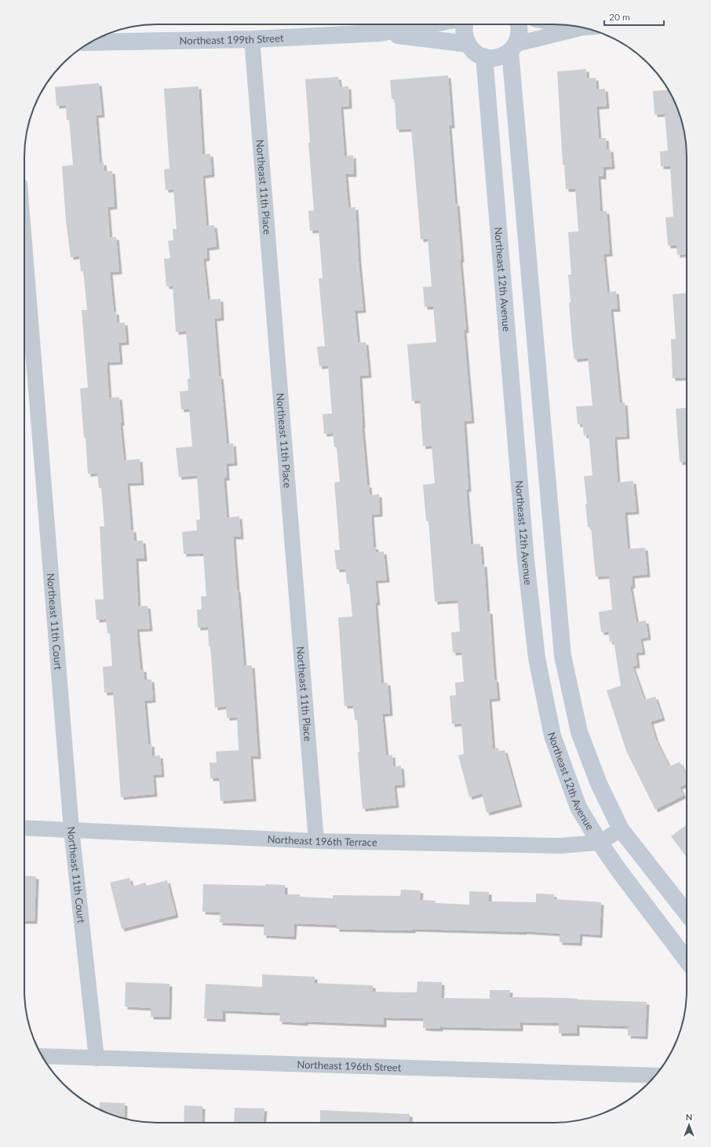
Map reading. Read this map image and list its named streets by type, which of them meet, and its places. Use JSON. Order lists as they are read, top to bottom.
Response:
{
  "streets": {
    "street": [
      "Northeast 199th Street",
      "Northeast 11th Place",
      "Northeast 12th Avenue",
      "Northeast 11th Court",
      "Northeast 196th Terrace",
      "Northeast 196th Street"
    ]
  },
  "crossings": [
    ["Northeast 199th Street", "Northeast 11th Place"],
    ["Northeast 11th Place", "Northeast 196th Terrace"],
    ["Northeast 12th Avenue", "Northeast 196th Terrace"],
    ["Northeast 11th Court", "Northeast 196th Terrace"],
    ["Northeast 11th Court", "Northeast 196th Street"]
  ],
  "scale_bar": "20 m",
  "north": "top"
}
